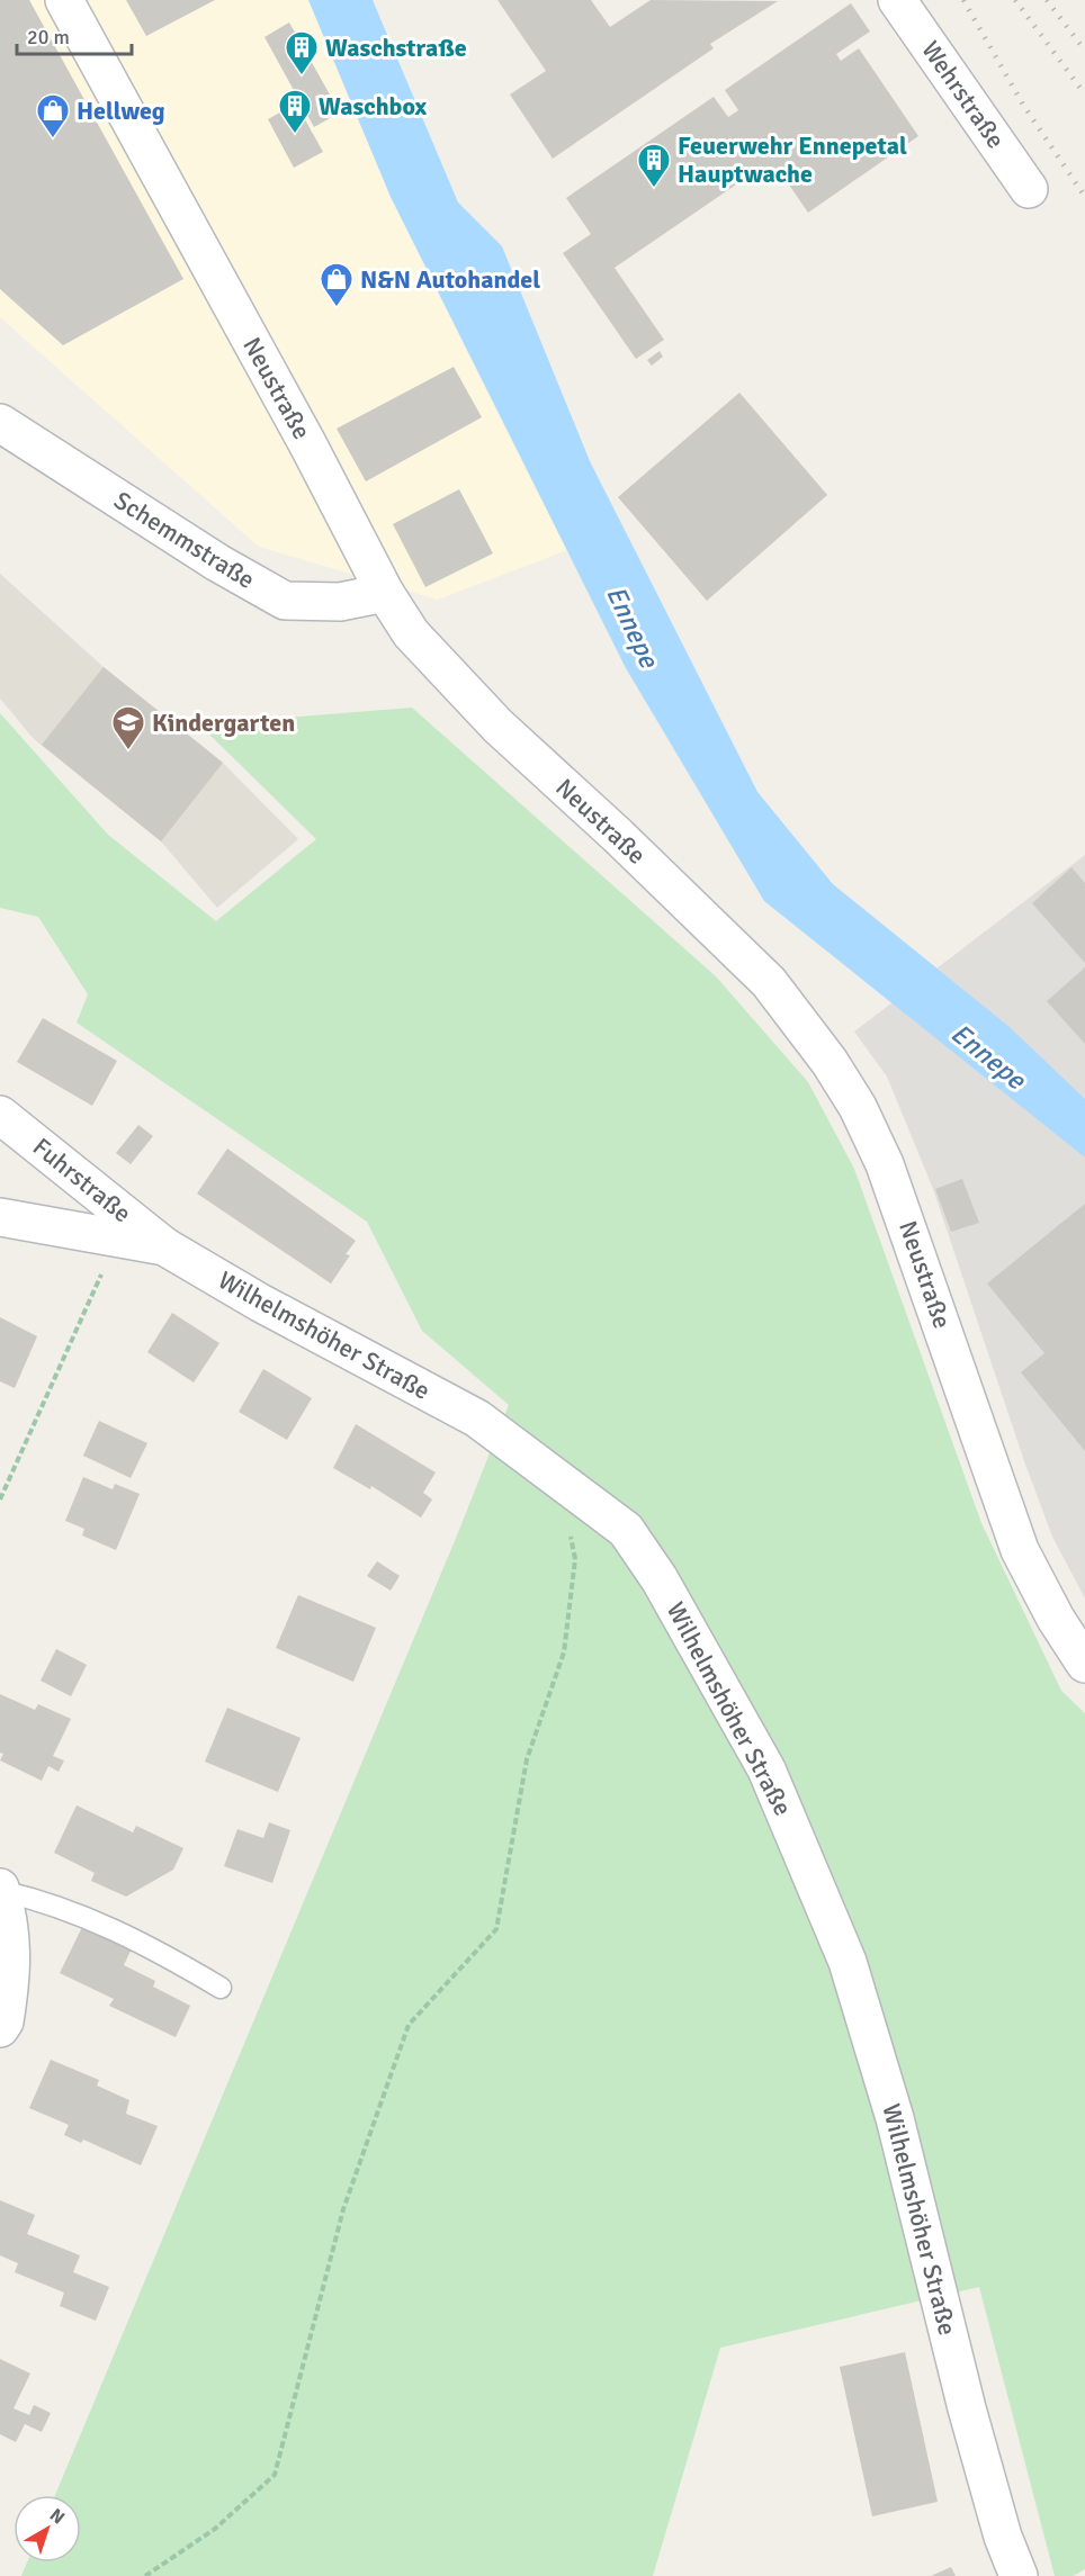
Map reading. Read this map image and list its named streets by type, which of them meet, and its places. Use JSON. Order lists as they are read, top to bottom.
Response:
{
  "streets": {
    "street": [
      "Wehrstraße",
      "Neustraße",
      "Schemmstraße",
      "Fuhrstraße",
      "Wilhelmshöher Straße"
    ]
  },
  "crossings": [
    ["Neustraße", "Schemmstraße"],
    ["Fuhrstraße", "Wilhelmshöher Straße"]
  ],
  "water": ["Ennepe"],
  "places": {
    "building": ["Waschstraße", "Waschbox", "Feuerwehr Ennepetal Hauptwache"],
    "shop": ["Hellweg", "N&N Autohandel"],
    "school or university": ["Kindergarten"]
  },
  "scale_bar": "20 m",
  "north": "top right"
}
